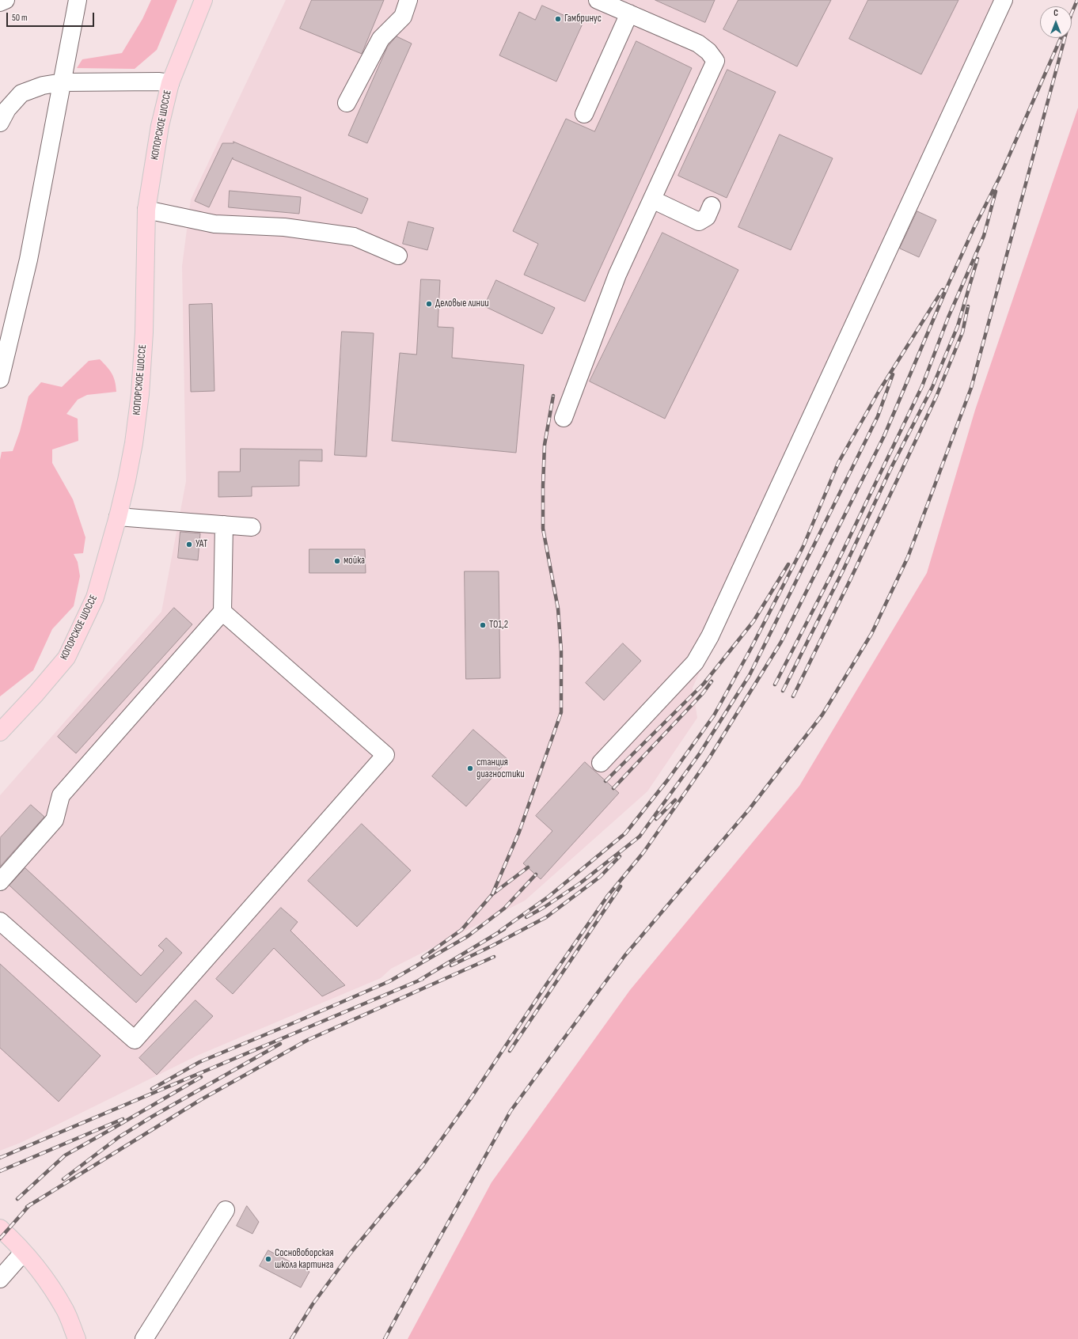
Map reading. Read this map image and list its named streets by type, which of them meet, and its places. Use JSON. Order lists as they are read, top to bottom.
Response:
{
  "streets": {
    "main road": ["КОПОРСКОЕ ШОССЕ"]
  },
  "places": [
    "Гамбринус",
    "Деловые линии",
    "УАТ",
    "мойка",
    "ТО1,2",
    "станция диагностики",
    "Сосновоборская школа картинга"
  ],
  "scale_bar": "50 m",
  "north": "top"
}
